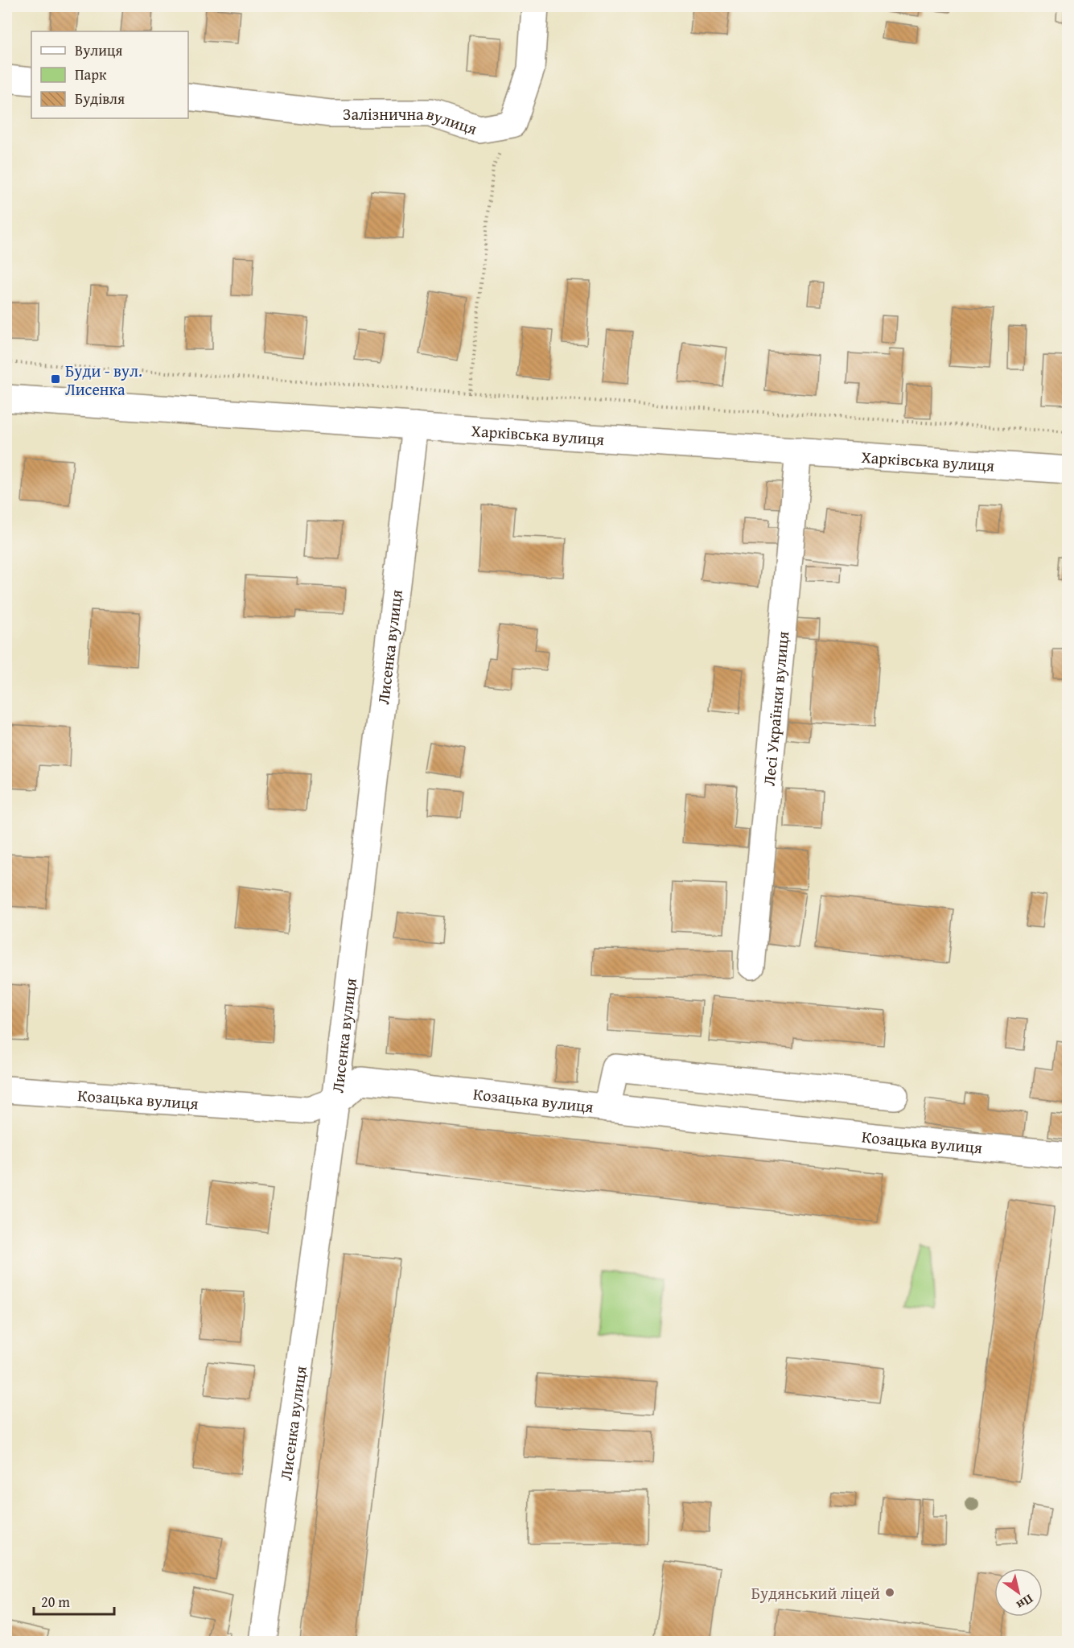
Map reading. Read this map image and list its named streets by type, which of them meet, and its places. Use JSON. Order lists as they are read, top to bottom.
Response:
{
  "streets": {
    "street": [
      "Залізнична вулиця",
      "Харківська вулиця",
      "Лисенка вулиця",
      "Лесі Українки вулиця",
      "Козацька вулиця"
    ]
  },
  "crossings": [
    ["Харківська вулиця", "Лисенка вулиця"],
    ["Харківська вулиця", "Лесі Українки вулиця"],
    ["Лисенка вулиця", "Козацька вулиця"]
  ],
  "places": {
    "transit": ["Буди - вул. Лисенка"],
    "other": ["Будянський ліцей"]
  },
  "legend": ["Вулиця", "Парк", "Будівля"],
  "scale_bar": "20 m",
  "north": "bottom right"
}
